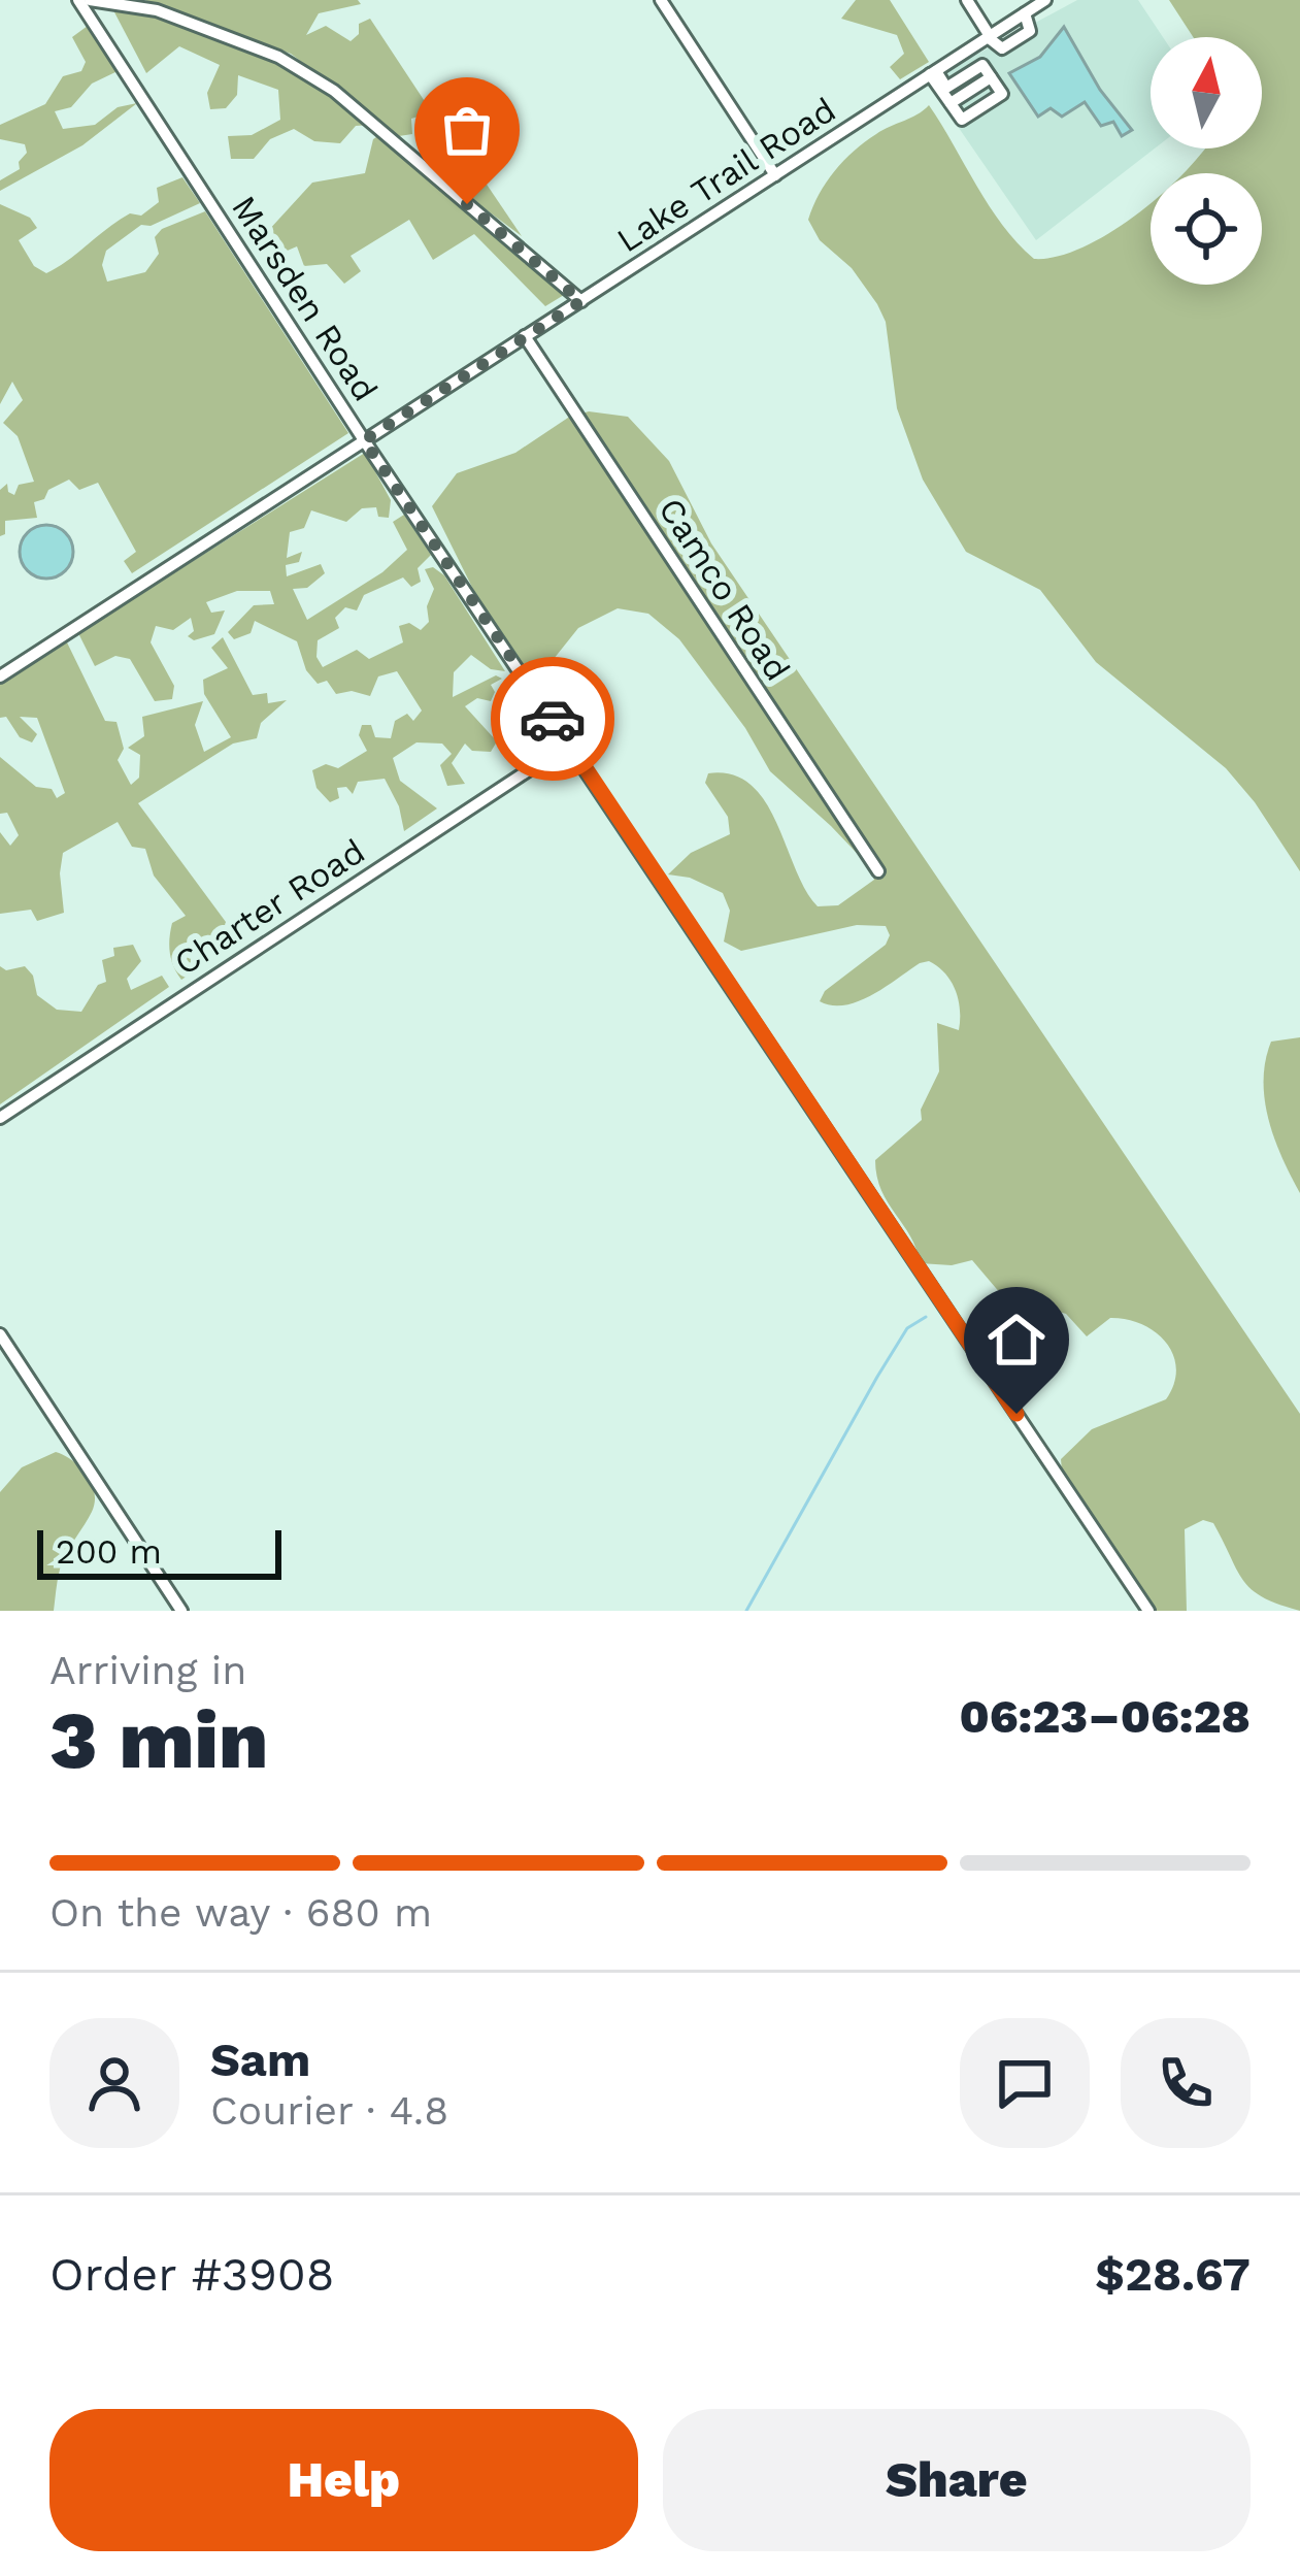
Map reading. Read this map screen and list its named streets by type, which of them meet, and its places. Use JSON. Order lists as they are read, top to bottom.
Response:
{
  "streets": {
    "street": [
      "Lake Trail Road",
      "Marsden Road",
      "Camco Road",
      "Charter Road"
    ]
  },
  "crossings": [
    ["Lake Trail Road", "Marsden Road"],
    ["Lake Trail Road", "Camco Road"],
    ["Marsden Road", "Charter Road"]
  ],
  "scale_bar": "200 m",
  "north": "top",
  "page": {
    "scale": "200 m",
    "heading": ["3 min", "Arriving in", "06:23–06:28"],
    "panel": [
      "Sam",
      "Courier · 4.8",
      "Order #3908",
      "$28.67"
    ],
    "bar": "On the way · 680 m",
    "buttons": ["Help", "Share"]
  }
}
